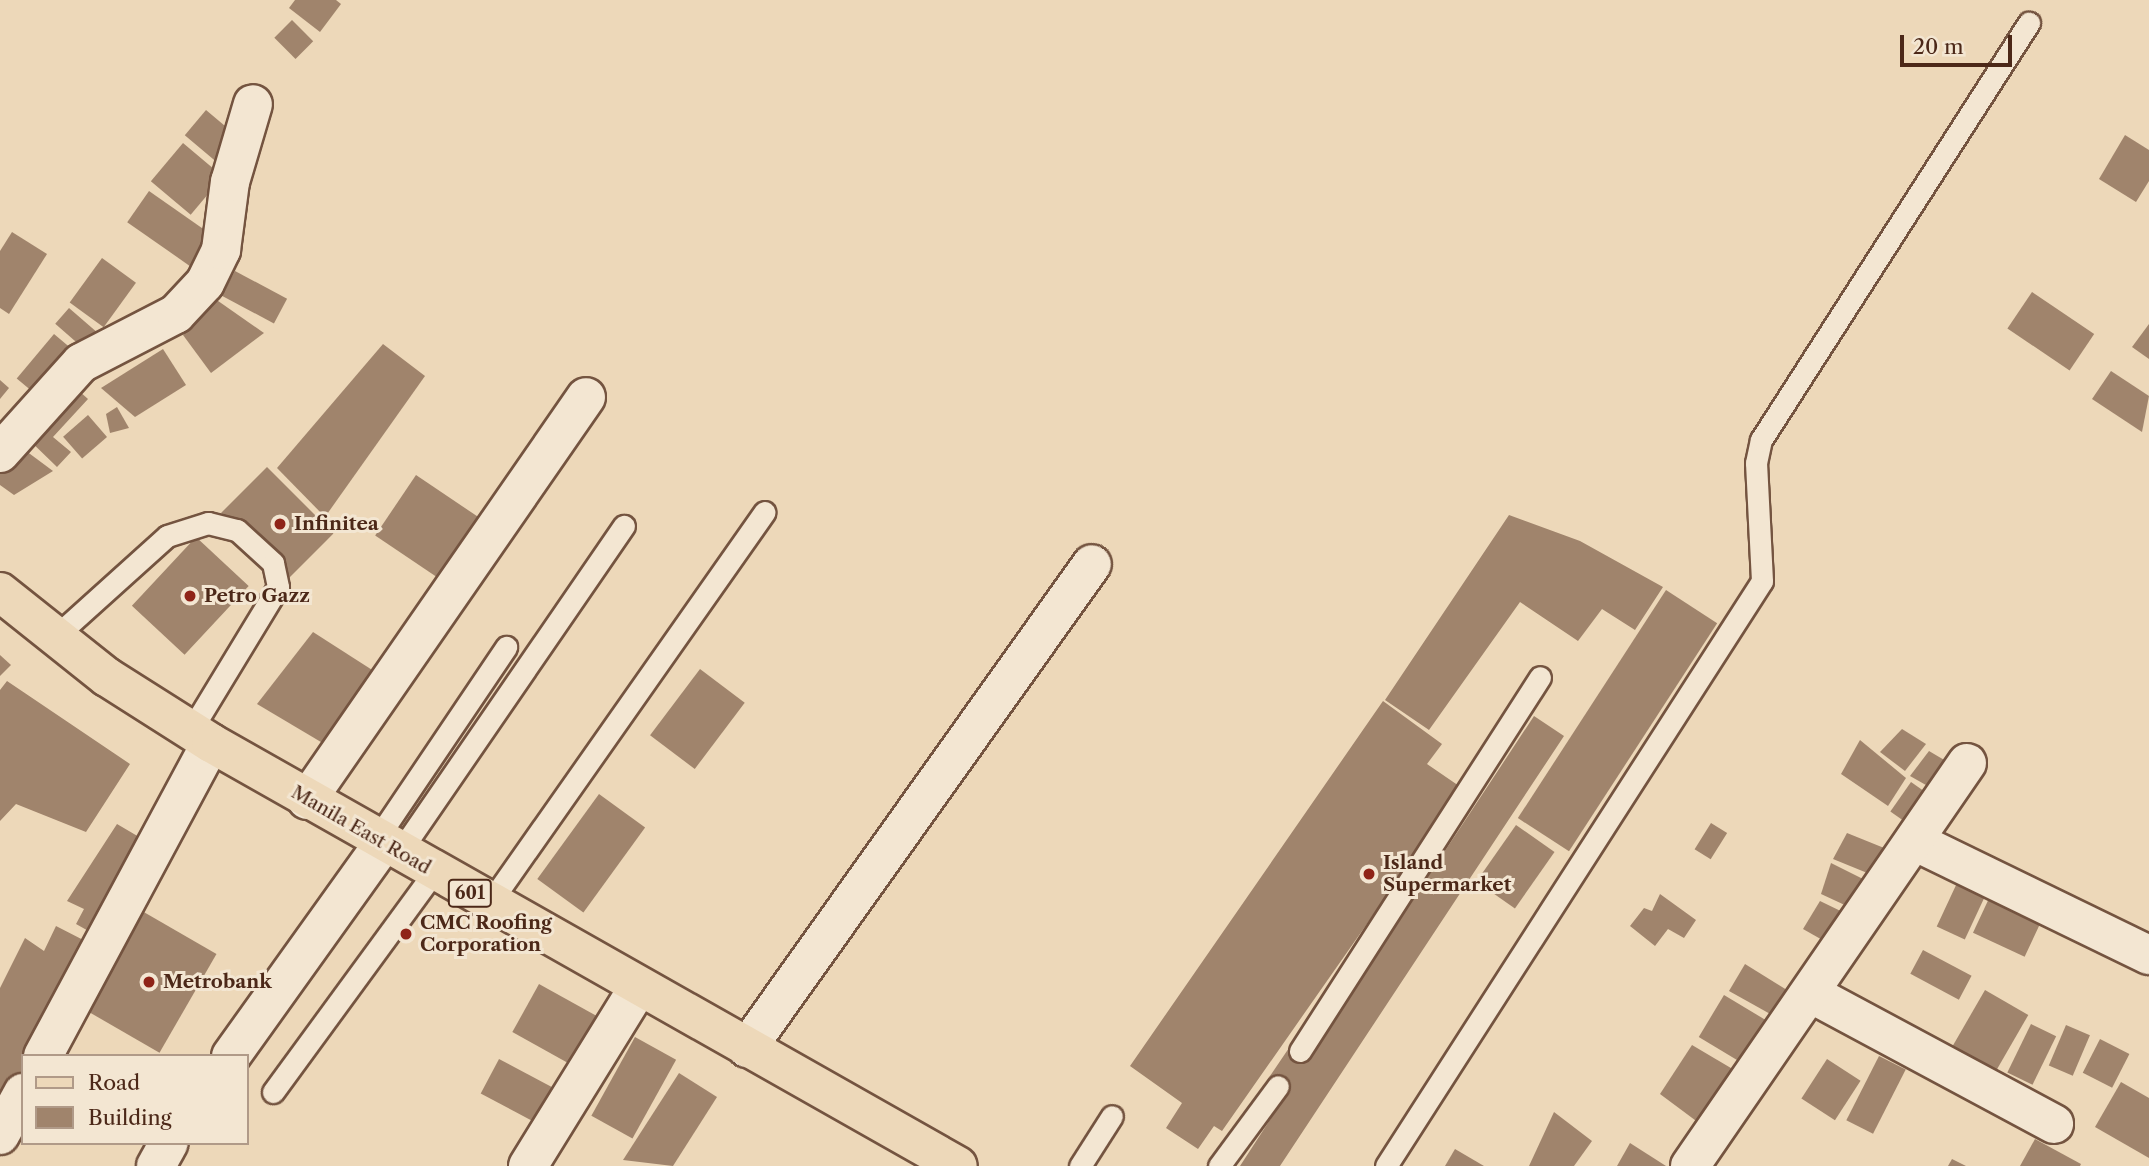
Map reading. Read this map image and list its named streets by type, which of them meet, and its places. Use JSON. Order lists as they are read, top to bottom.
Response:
{
  "streets": {
    "main road": ["Manila East Road", "601"]
  },
  "places": [
    "Infinitea",
    "Petro Gazz",
    "Island Supermarket",
    "CMC Roofing Corporation",
    "Metrobank"
  ],
  "legend": ["Road", "Building"],
  "scale_bar": "20 m"
}
